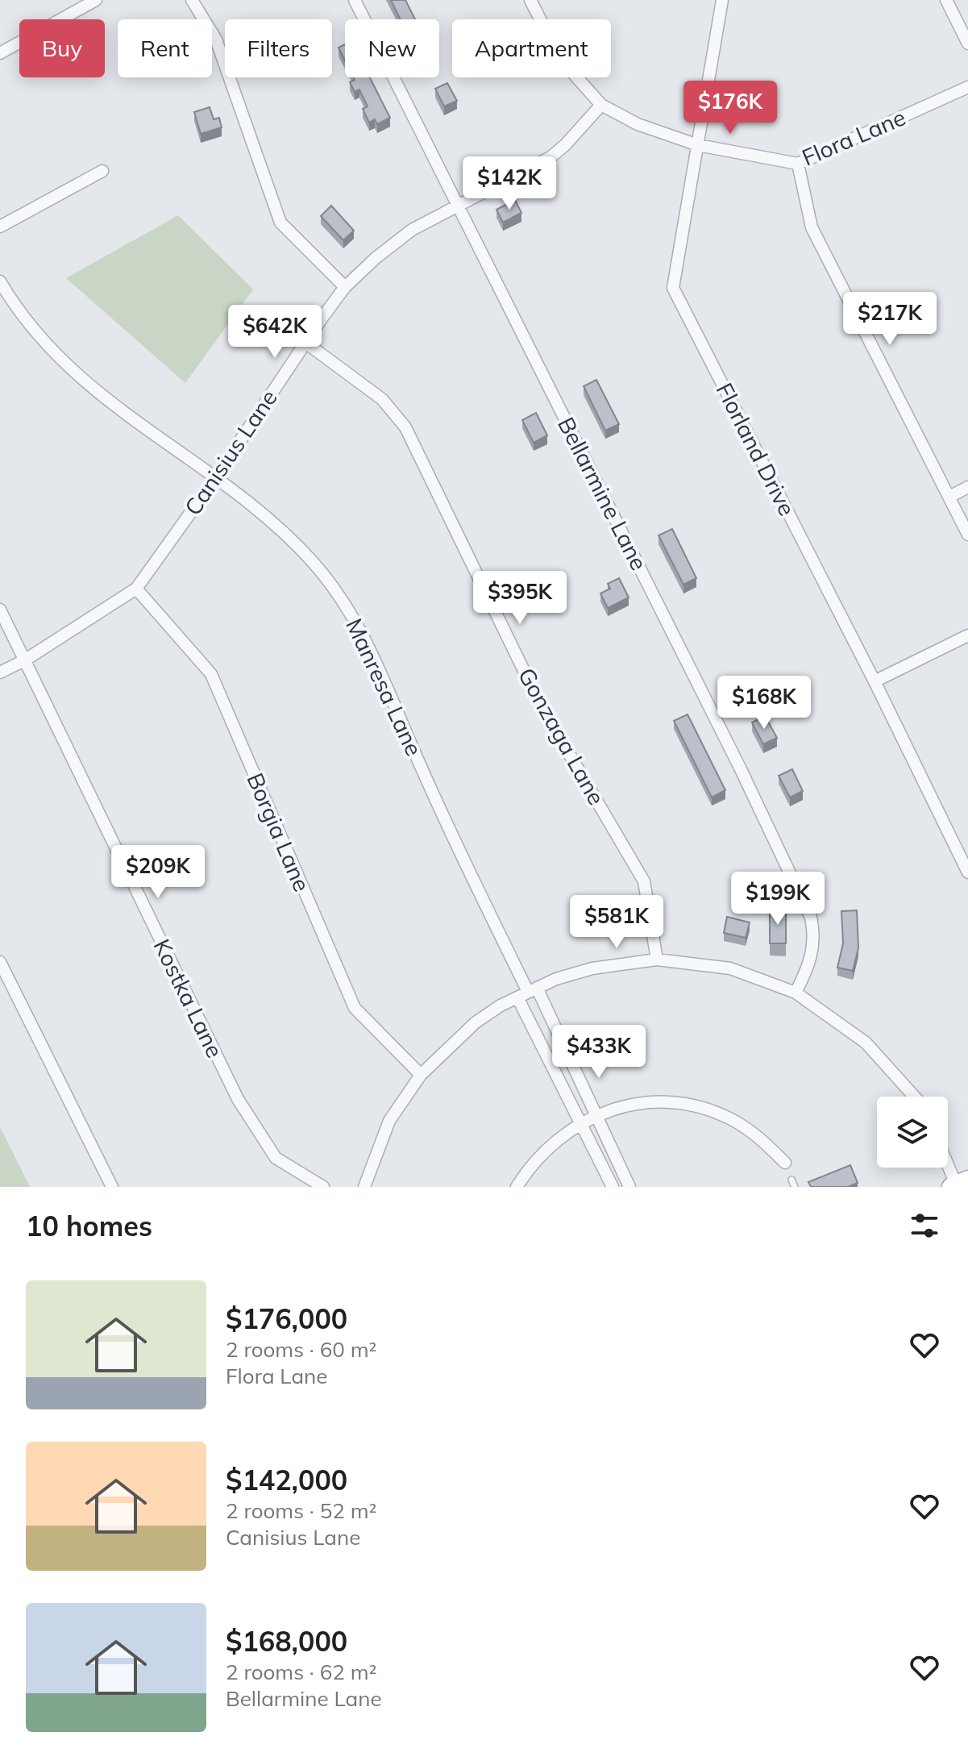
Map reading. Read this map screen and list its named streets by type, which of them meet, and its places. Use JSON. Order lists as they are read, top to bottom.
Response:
{
  "streets": {
    "street": [
      "Flora Lane",
      "Florland Drive",
      "Canisius Lane",
      "Bellarmine Lane",
      "Manresa Lane",
      "Gonzaga Lane",
      "Borgia Lane",
      "Kostka Lane"
    ]
  },
  "crossings": [
    ["Flora Lane", "Florland Drive"],
    ["Flora Lane", "Canisius Lane"],
    ["Canisius Lane", "Bellarmine Lane"],
    ["Canisius Lane", "Manresa Lane"],
    ["Canisius Lane", "Gonzaga Lane"],
    ["Canisius Lane", "Borgia Lane"],
    ["Canisius Lane", "Kostka Lane"]
  ],
  "page": {
    "chip": [
      "Buy",
      "Rent",
      "Filters",
      "New",
      "Apartment"
    ],
    "price": [
      "$176K",
      "$142K",
      "$217K",
      "$642K",
      "$395K",
      "$168K",
      "$209K",
      "$199K",
      "$581K",
      "$433K"
    ],
    "heading": "10 homes",
    "list": [
      {
        "name": "$176,000",
        "note": "2 rooms · 60 m² · Flora Lane"
      },
      {
        "name": "$142,000",
        "note": "2 rooms · 52 m² · Canisius Lane"
      },
      {
        "name": "$168,000",
        "note": "2 rooms · 62 m² · Bellarmine Lane"
      }
    ]
  }
}
